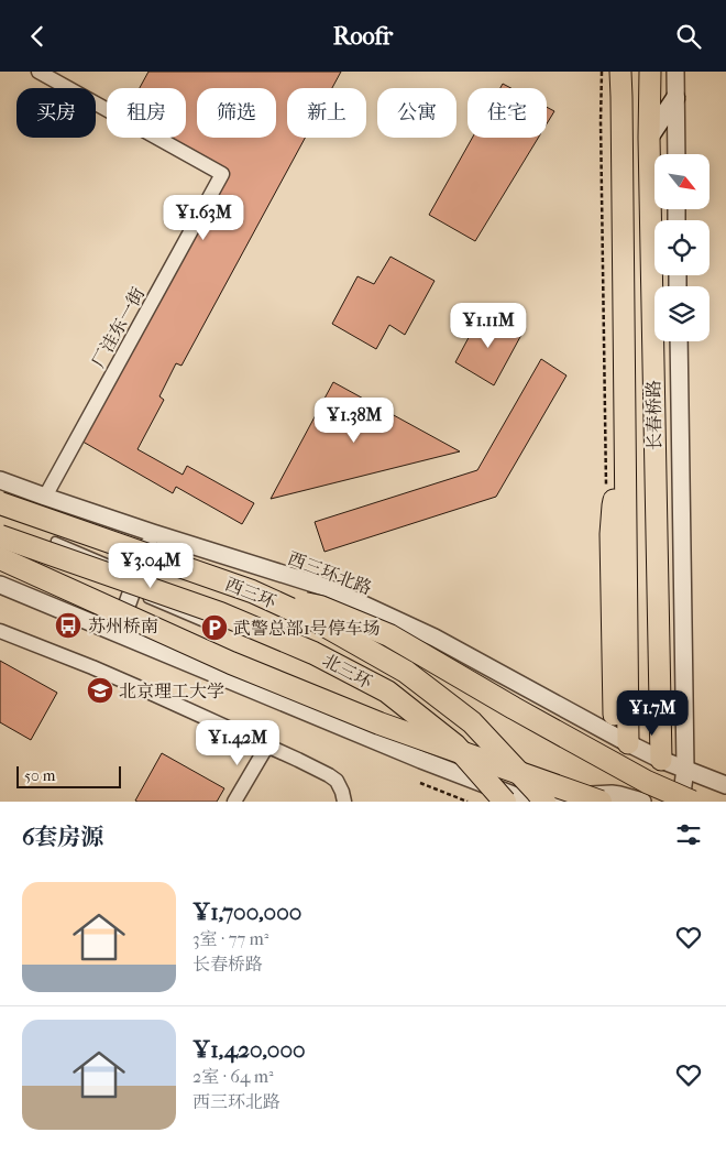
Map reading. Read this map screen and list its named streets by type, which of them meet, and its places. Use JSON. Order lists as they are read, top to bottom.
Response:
{
  "streets": {
    "highway": ["西三环", "北三环"],
    "main road": ["长春桥路"],
    "street": ["厂洼东一街", "西三环北路"]
  },
  "crossings": [
    ["厂洼东一街", "西三环北路"],
    ["长春桥路", "西三环北路"],
    ["西三环", "北三环"]
  ],
  "places": {
    "bus stop": ["苏州桥南"],
    "parking": ["武警总部1号停车场"],
    "school or university": ["北京理工大学"]
  },
  "scale_bar": "50 m",
  "north": "bottom right",
  "page": {
    "header": "Roofr",
    "chip": [
      "买房",
      "租房",
      "筛选",
      "新上",
      "公寓",
      "住宅"
    ],
    "price": [
      "¥1.63M",
      "¥1.11M",
      "¥1.38M",
      "¥3.04M",
      "¥1.7M",
      "¥1.42M"
    ],
    "scale": "50 m",
    "heading": "6套房源",
    "list": [
      {
        "name": "¥1,700,000",
        "note": "3室 · 77 m² · 长春桥路"
      },
      {
        "name": "¥1,420,000",
        "note": "2室 · 64 m² · 西三环北路"
      }
    ]
  }
}
